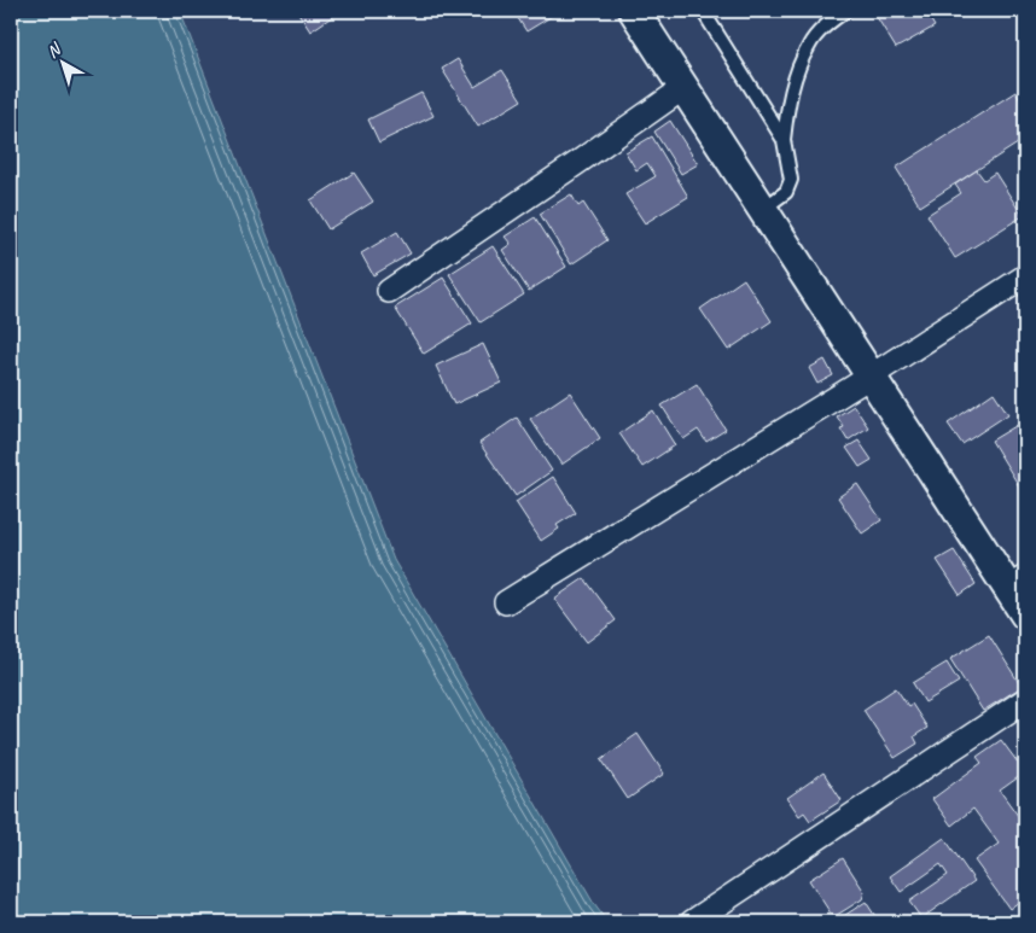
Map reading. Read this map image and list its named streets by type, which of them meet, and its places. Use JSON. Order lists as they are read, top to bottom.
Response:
{
  "north": "top left"
}
